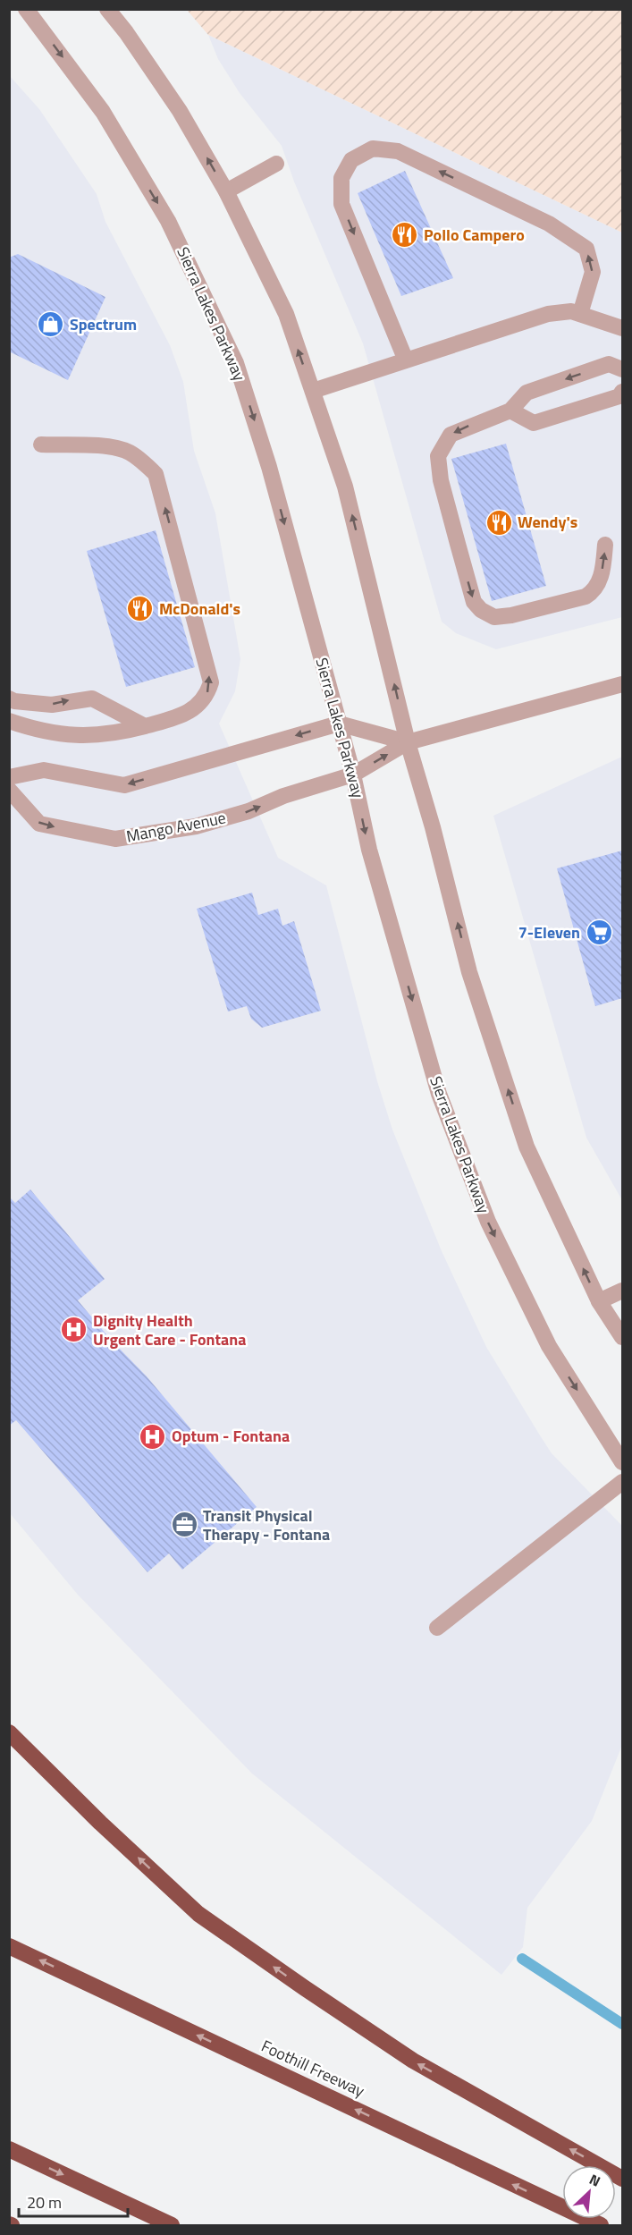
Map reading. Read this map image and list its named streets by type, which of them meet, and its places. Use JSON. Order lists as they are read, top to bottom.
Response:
{
  "streets": {
    "highway": ["Foothill Freeway"],
    "street": ["Sierra Lakes Parkway", "Mango Avenue"]
  },
  "crossings": [
    ["Sierra Lakes Parkway", "Mango Avenue"]
  ],
  "places": {
    "restaurant": ["Pollo Campero", "Wendy's", "McDonald's"],
    "shop": ["Spectrum"],
    "supermarket": ["7-Eleven"],
    "hospital": ["Dignity Health Urgent Care - Fontana", "Optum - Fontana"],
    "office": ["Transit Physical Therapy - Fontana"]
  },
  "scale_bar": "20 m",
  "north": "top right"
}
